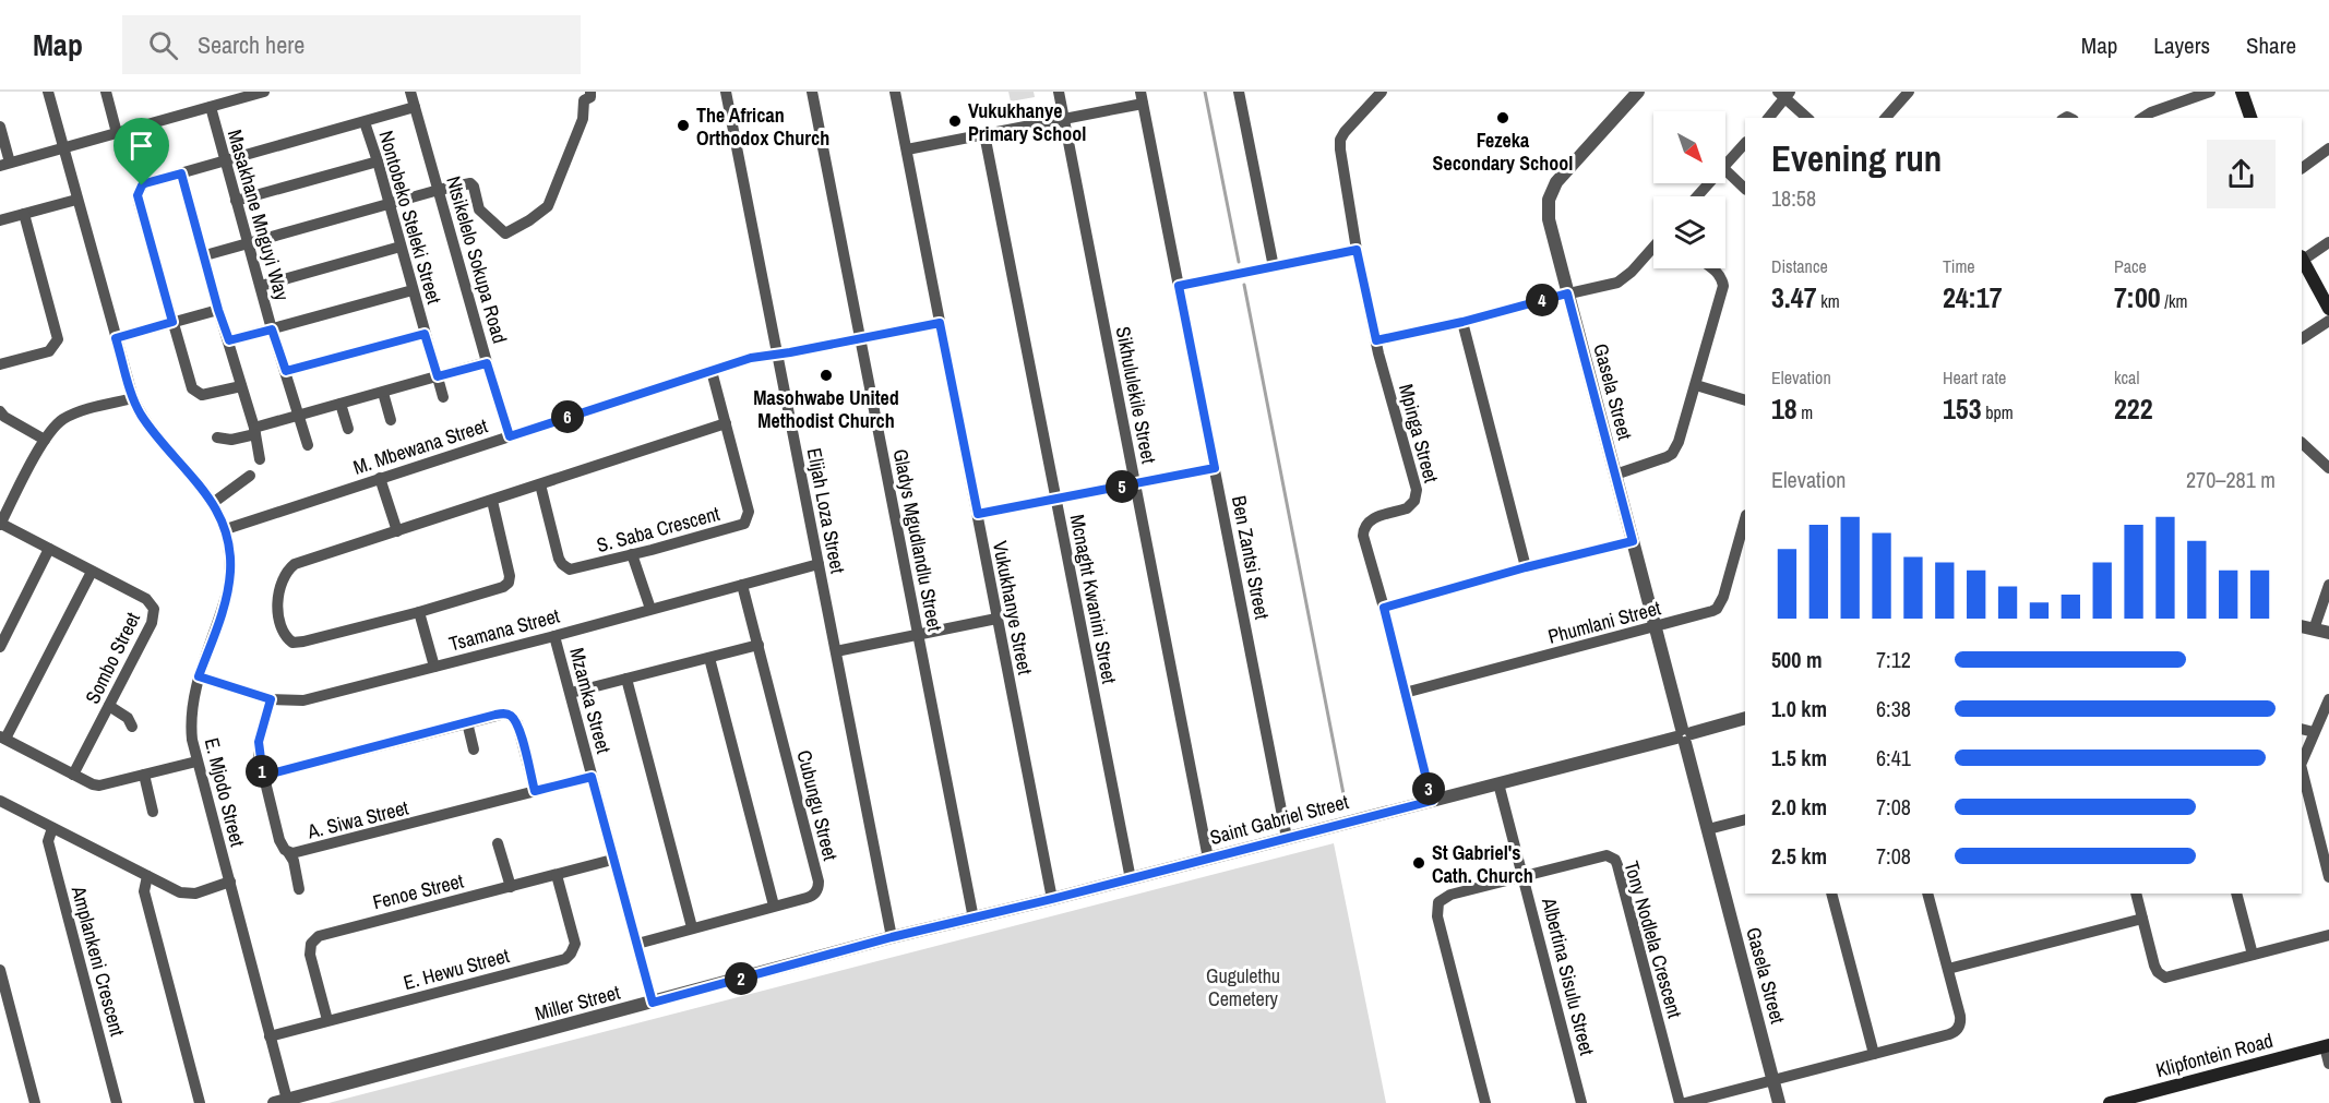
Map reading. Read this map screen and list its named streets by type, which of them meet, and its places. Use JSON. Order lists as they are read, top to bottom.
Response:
{
  "streets": {
    "main road": ["Klipfontein Road"],
    "street": [
      "Masakhane Mnguyi Way",
      "Nontobeko Steleki Street",
      "Ntsikelelo Sokupa Road",
      "Gasela Street",
      "Sikhululekile Street",
      "Mpinga Street",
      "M. Mbewana Street",
      "Elijah Loza Street",
      "S. Saba Crescent",
      "Gladys Mgudlandlu Street",
      "Ben Zantsi Street",
      "Mcnaght Kwanini Street",
      "Vukukhanye Street",
      "Phumlani Street",
      "Tsamana Street",
      "Sombo Street",
      "Mzamka Street",
      "E. Mjodo Street",
      "Cubungu Street",
      "A. Siwa Street",
      "Saint Gabriel Street",
      "Fenoe Street",
      "Tony Nodlela Crescent",
      "Amplankeni Crescent",
      "E. Hewu Street",
      "Albertina Sisulu Street",
      "Miller Street"
    ]
  },
  "crossings": [
    ["Ntsikelelo Sokupa Road", "M. Mbewana Street"],
    ["Gasela Street", "Phumlani Street"],
    ["Gasela Street", "Saint Gabriel Street"],
    ["Sikhululekile Street", "Saint Gabriel Street"],
    ["Mpinga Street", "Phumlani Street"],
    ["Mpinga Street", "Saint Gabriel Street"],
    ["M. Mbewana Street", "Elijah Loza Street"],
    ["M. Mbewana Street", "S. Saba Crescent"],
    ["M. Mbewana Street", "Gladys Mgudlandlu Street"],
    ["M. Mbewana Street", "Vukukhanye Street"],
    ["M. Mbewana Street", "E. Mjodo Street"],
    ["Elijah Loza Street", "Tsamana Street"],
    ["Elijah Loza Street", "Saint Gabriel Street"],
    ["Elijah Loza Street", "Miller Street"],
    ["Gladys Mgudlandlu Street", "Saint Gabriel Street"],
    ["Ben Zantsi Street", "Saint Gabriel Street"],
    ["Mcnaght Kwanini Street", "Saint Gabriel Street"],
    ["Vukukhanye Street", "Saint Gabriel Street"],
    ["Tsamana Street", "Mzamka Street"],
    ["Tsamana Street", "E. Mjodo Street"],
    ["Tsamana Street", "Cubungu Street"],
    ["Tsamana Street", "A. Siwa Street"],
    ["Mzamka Street", "Cubungu Street"],
    ["Mzamka Street", "A. Siwa Street"],
    ["Mzamka Street", "Fenoe Street"],
    ["Mzamka Street", "Miller Street"],
    ["E. Mjodo Street", "E. Hewu Street"],
    ["E. Mjodo Street", "Miller Street"],
    ["Saint Gabriel Street", "Albertina Sisulu Street"],
    ["Saint Gabriel Street", "Miller Street"],
    ["Fenoe Street", "E. Hewu Street"],
    ["Tony Nodlela Crescent", "Albertina Sisulu Street"]
  ],
  "parks": ["Gugulethu Cemetery"],
  "places": [
    "Fezeka Secondary School",
    "Vukukhanye Primary School",
    "The African Orthodox Church",
    "Masohwabe United Methodist Church",
    "St Gabriel's Cath. Church"
  ],
  "north": "bottom right",
  "page": {
    "header": "Map",
    "search": "Search here",
    "nav": ["Map", "Layers", "Share"],
    "heading": ["Evening run", "18:58"],
    "stats": [
      ["Distance", "3.47 km"],
      ["Time", "24:17"],
      ["Pace", "7:00 /km"],
      ["Elevation", "18 m"],
      ["Heart rate", "153 bpm"],
      ["kcal", "222"]
    ],
    "pins": [
      "4",
      "6",
      "5",
      "1",
      "3",
      "2"
    ],
    "chart": ["Elevation", "270–281 m"],
    "list": [
      {
        "name": "500 m",
        "note": "7:12"
      },
      {
        "name": "1.0 km",
        "note": "6:38"
      },
      {
        "name": "1.5 km",
        "note": "6:41"
      },
      {
        "name": "2.0 km",
        "note": "7:08"
      },
      {
        "name": "2.5 km",
        "note": "7:08"
      }
    ]
  }
}
